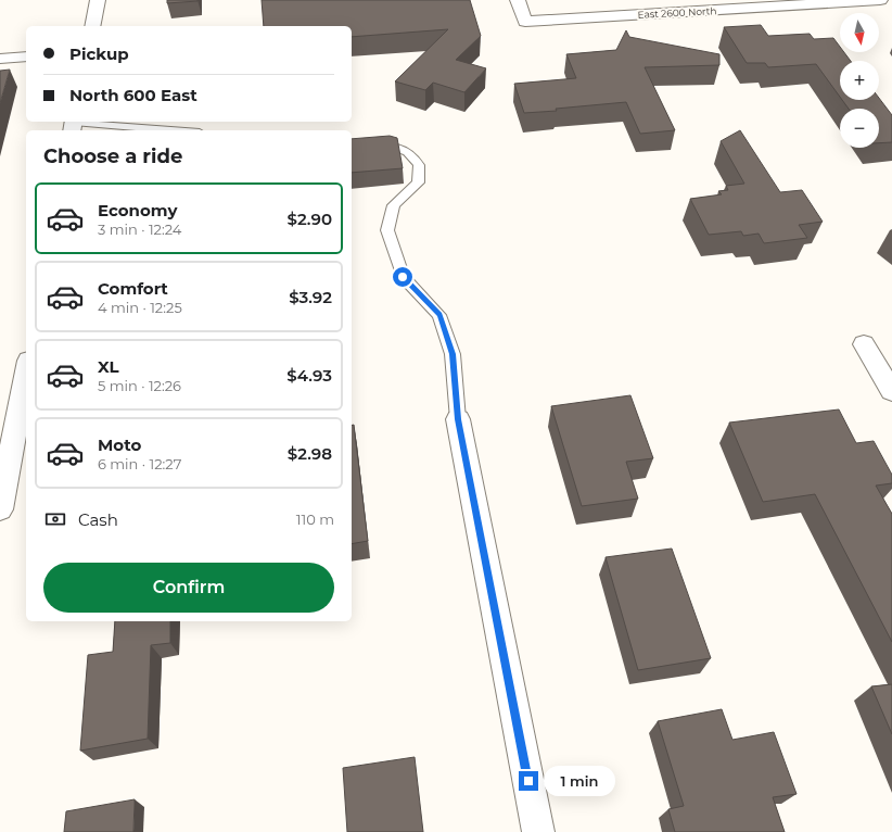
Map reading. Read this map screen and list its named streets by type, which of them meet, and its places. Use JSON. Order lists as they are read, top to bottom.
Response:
{
  "streets": {
    "street": ["East 2600 North"]
  },
  "north": "bottom",
  "page": {
    "map_buttons": ["+", "−"],
    "banner": ["Pickup", "North 600 East"],
    "heading": "Choose a ride",
    "list": [
      {
        "name": "Economy",
        "note": "3 min · 12:24",
        "value": "$2.90"
      },
      {
        "name": "Comfort",
        "note": "4 min · 12:25",
        "value": "$3.92"
      },
      {
        "name": "XL",
        "note": "5 min · 12:26",
        "value": "$4.93"
      },
      {
        "name": "Moto",
        "note": "6 min · 12:27",
        "value": "$2.98"
      }
    ],
    "pay": ["Cash", "110 m"],
    "buttons": "Confirm",
    "bubble": "1 min"
  }
}
